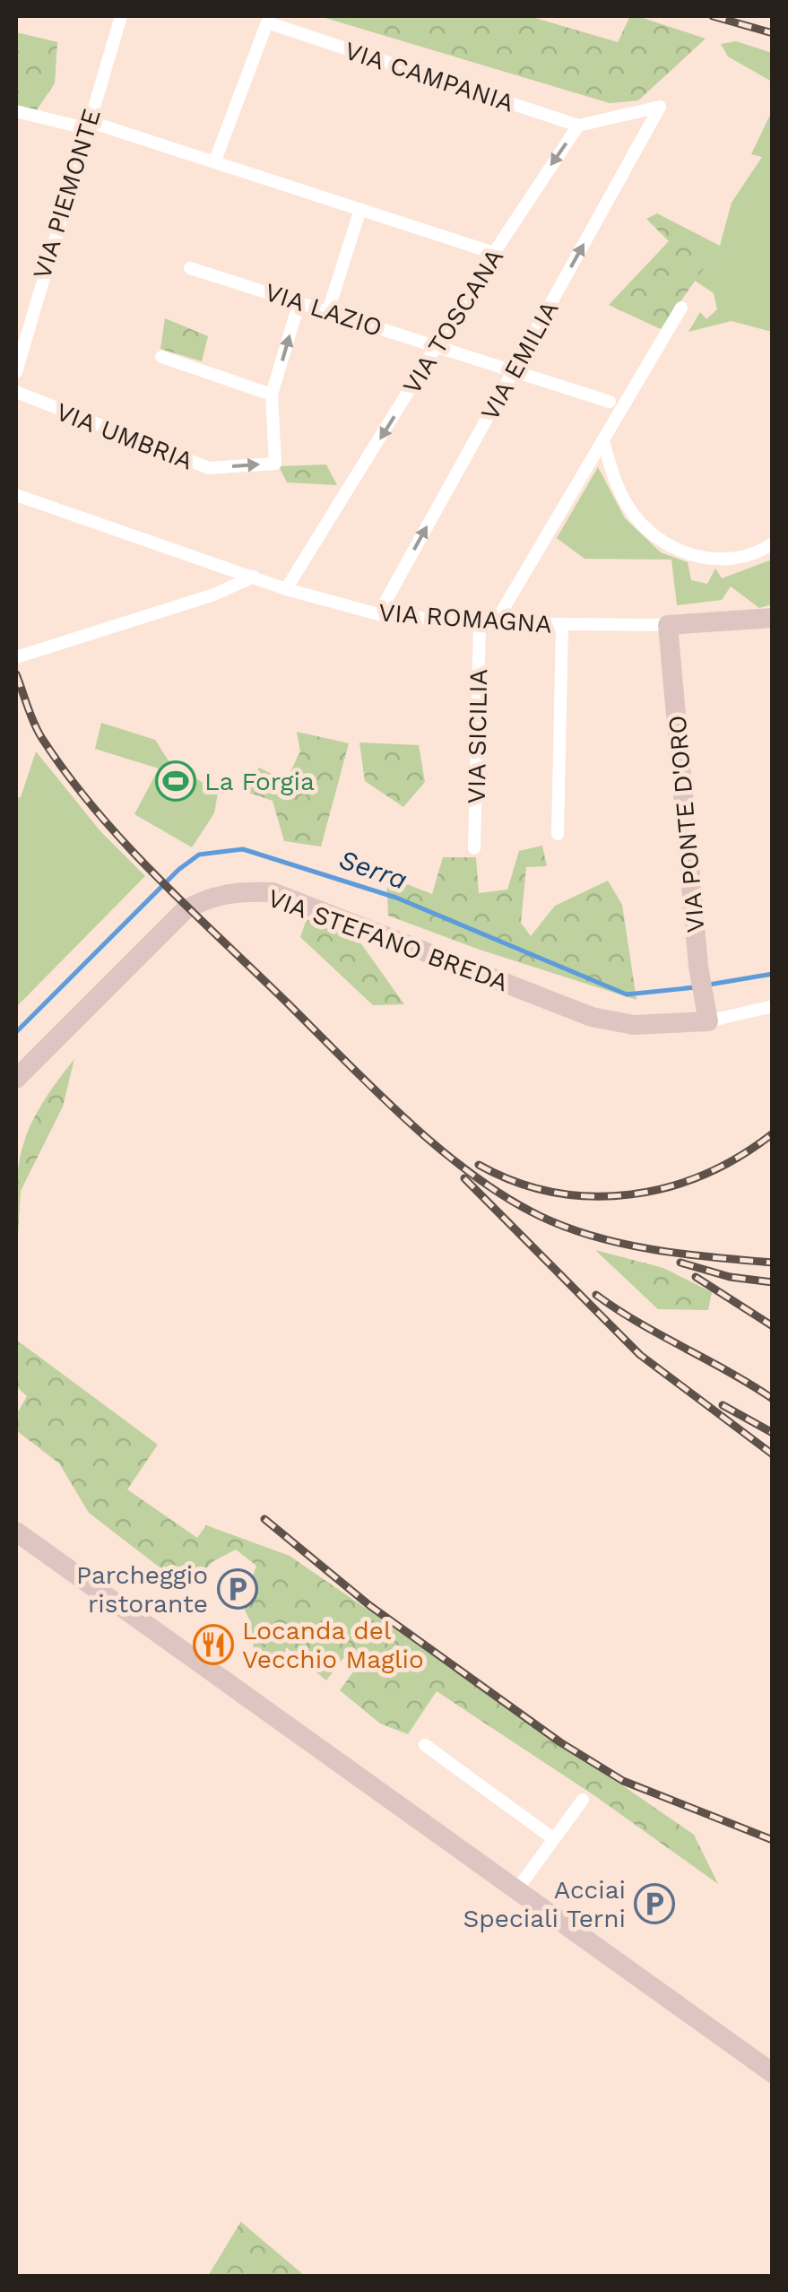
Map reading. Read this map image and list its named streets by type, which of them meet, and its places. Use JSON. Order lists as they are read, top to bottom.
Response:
{
  "streets": {
    "main road": ["VIA ROMAGNA", "VIA PONTE D'ORO", "VIA STEFANO BREDA"],
    "street": [
      "VIA CAMPANIA",
      "VIA PIEMONTE",
      "VIA LAZIO",
      "VIA TOSCANA",
      "VIA EMILIA",
      "VIA UMBRIA",
      "VIA SICILIA"
    ]
  },
  "crossings": [
    ["VIA CAMPANIA", "VIA TOSCANA"],
    ["VIA CAMPANIA", "VIA EMILIA"],
    ["VIA LAZIO", "VIA TOSCANA"],
    ["VIA LAZIO", "VIA EMILIA"],
    ["VIA LAZIO", "VIA UMBRIA"],
    ["VIA TOSCANA", "VIA EMILIA"],
    ["VIA TOSCANA", "VIA ROMAGNA"],
    ["VIA EMILIA", "VIA ROMAGNA"],
    ["VIA ROMAGNA", "VIA SICILIA"],
    ["VIA ROMAGNA", "VIA PONTE D'ORO"],
    ["VIA PONTE D'ORO", "VIA STEFANO BREDA"]
  ],
  "one_way": ["VIA TOSCANA"],
  "water": ["Serra"],
  "places": {
    "sports": ["La Forgia"],
    "parking": ["Parcheggio ristorante", "Acciai Speciali Terni"],
    "restaurant": ["Locanda del Vecchio Maglio"]
  }
}
